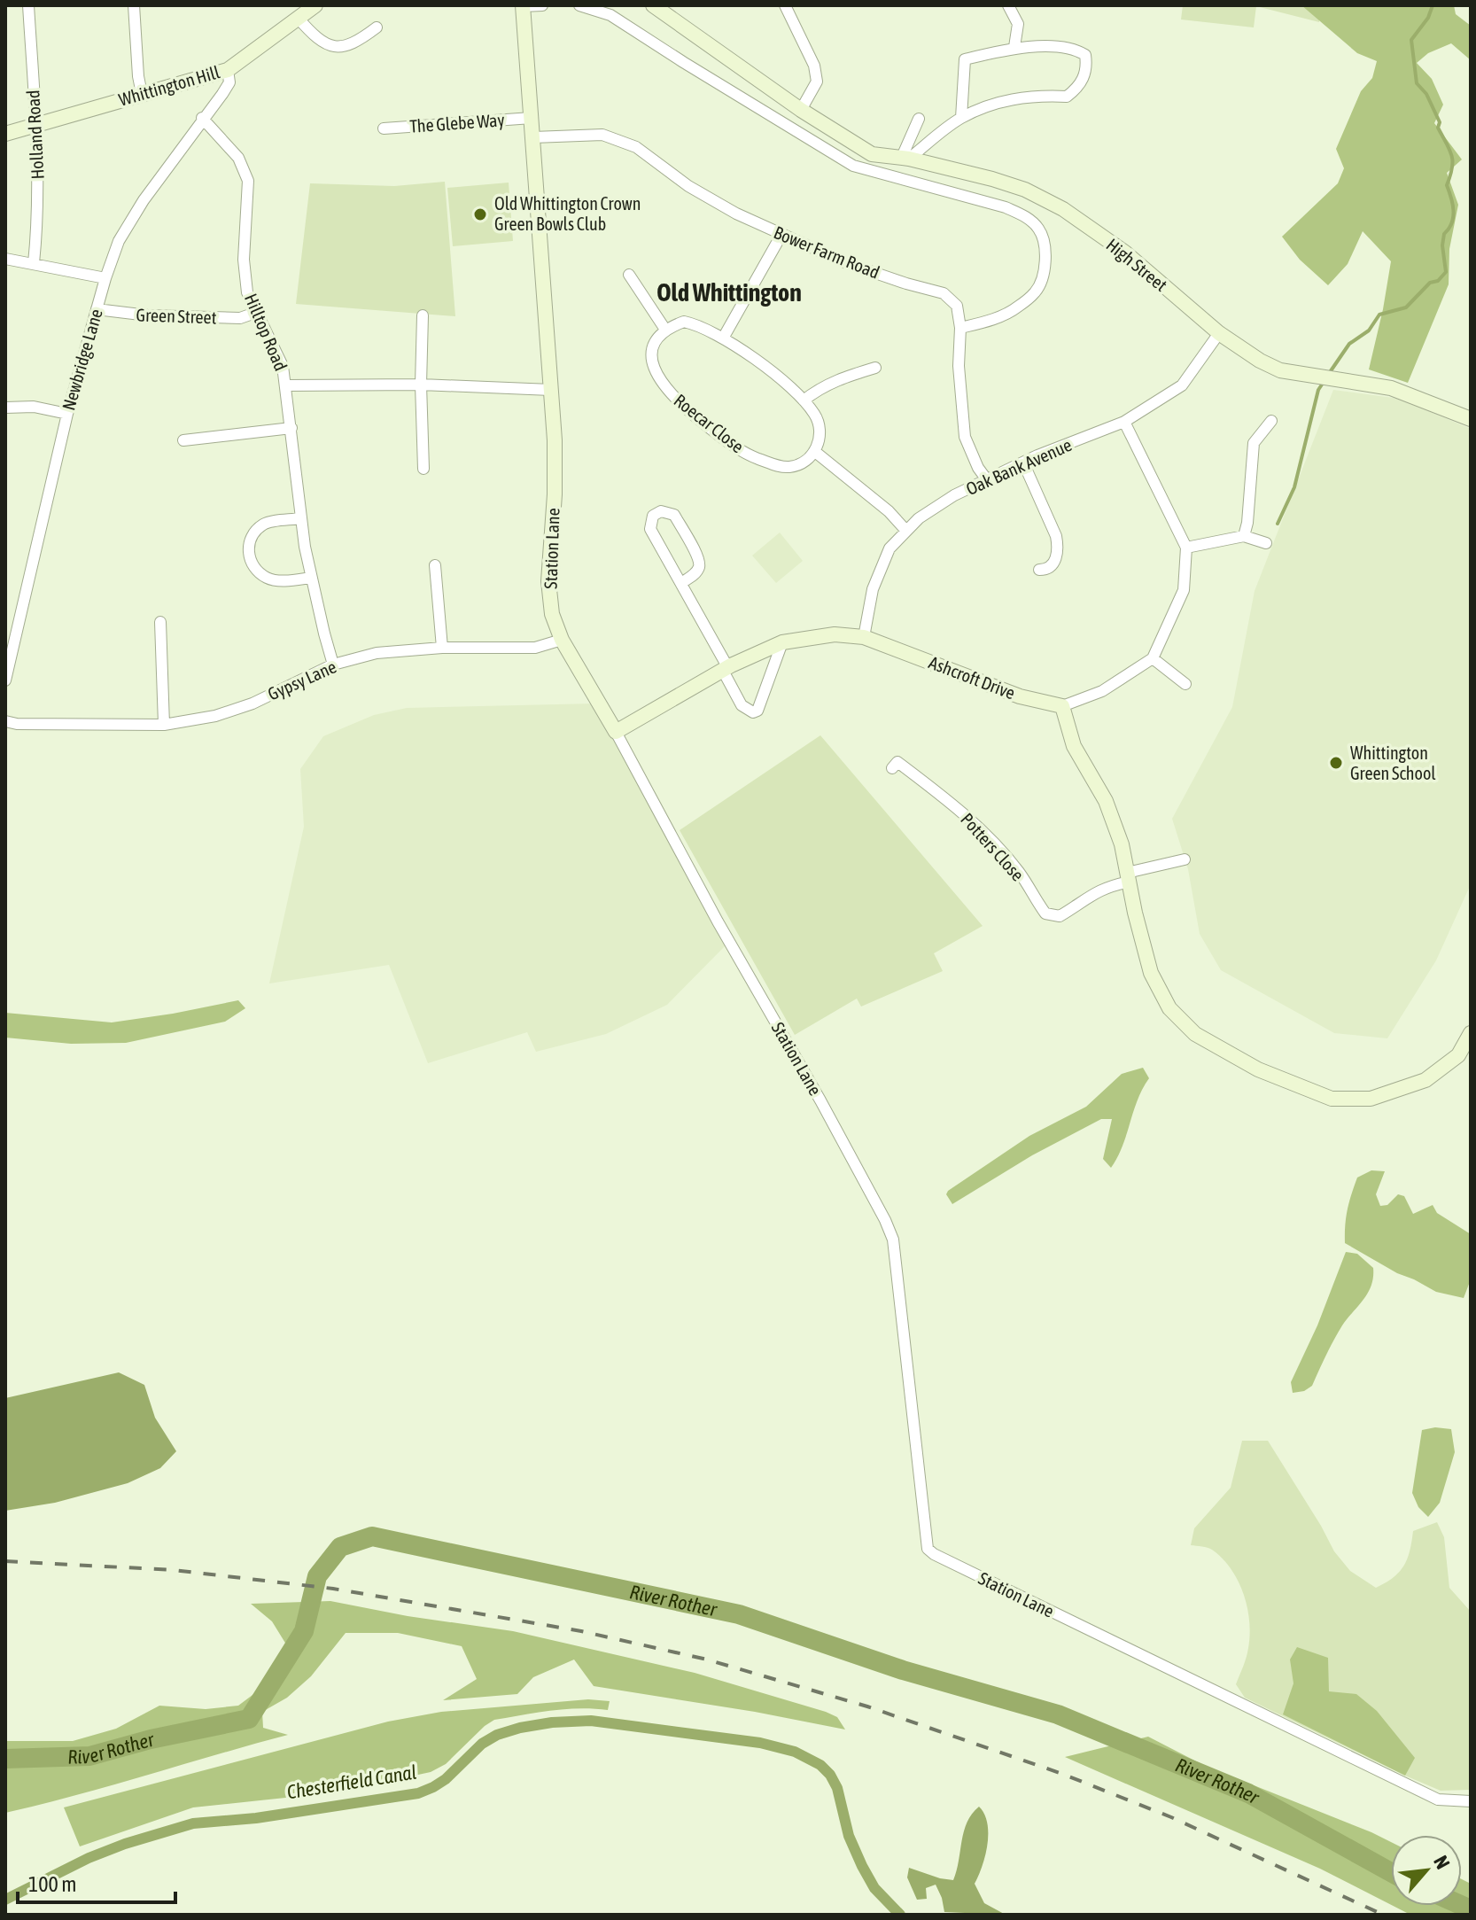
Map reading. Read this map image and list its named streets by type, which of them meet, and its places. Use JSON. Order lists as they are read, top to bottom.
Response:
{
  "streets": {
    "street": [
      "Whittington Hill",
      "The Glebe Way",
      "Holland Road",
      "Bower Farm Road",
      "High Street",
      "Green Street",
      "Hilltop Road",
      "Newbridge Lane",
      "Roecar Close",
      "Oak Bank Avenue",
      "Station Lane",
      "Ashcroft Drive",
      "Gypsy Lane",
      "Potters Close"
    ]
  },
  "crossings": [
    ["Whittington Hill", "Holland Road"],
    ["Whittington Hill", "Newbridge Lane"],
    ["The Glebe Way", "Station Lane"],
    ["Bower Farm Road", "Oak Bank Avenue"],
    ["Bower Farm Road", "Station Lane"],
    ["High Street", "Oak Bank Avenue"],
    ["Green Street", "Hilltop Road"],
    ["Green Street", "Newbridge Lane"],
    ["Hilltop Road", "Newbridge Lane"],
    ["Hilltop Road", "Station Lane"],
    ["Oak Bank Avenue", "Ashcroft Drive"],
    ["Station Lane", "Ashcroft Drive"],
    ["Station Lane", "Gypsy Lane"]
  ],
  "districts": ["Old Whittington"],
  "water": ["River Rother", "Chesterfield Canal"],
  "places": ["Old Whittington Crown Green Bowls Club", "Whittington Green School"],
  "scale_bar": "100 m",
  "north": "top right"
}
